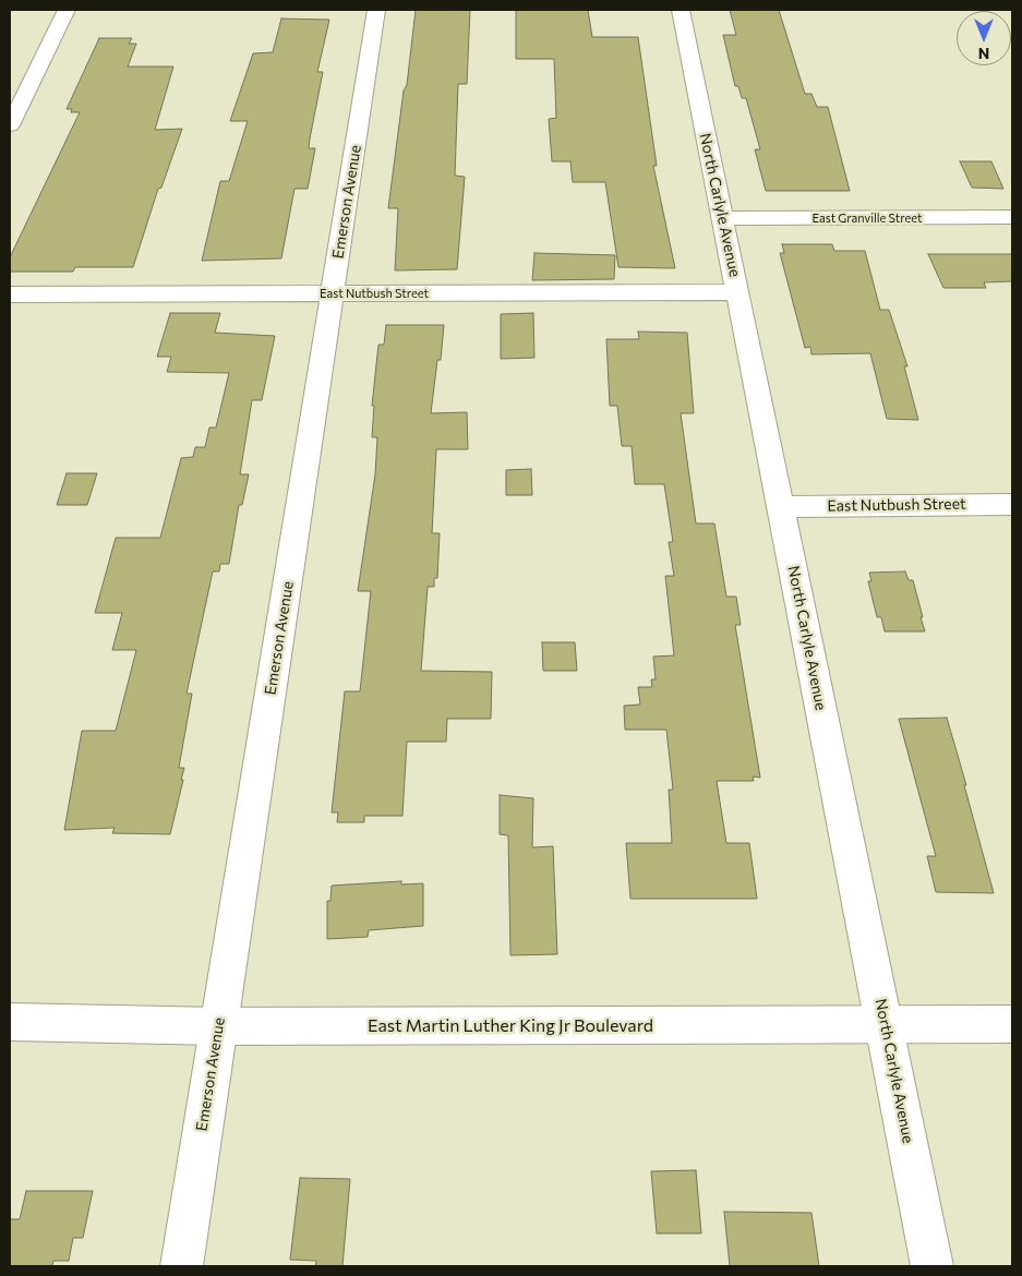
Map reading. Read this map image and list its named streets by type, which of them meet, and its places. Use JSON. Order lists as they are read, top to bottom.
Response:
{
  "streets": {
    "street": [
      "Emerson Avenue",
      "North Carlyle Avenue",
      "East Granville Street",
      "East Nutbush Street",
      "East Martin Luther King Jr Boulevard"
    ]
  },
  "crossings": [
    ["Emerson Avenue", "East Nutbush Street"],
    ["Emerson Avenue", "East Martin Luther King Jr Boulevard"],
    ["North Carlyle Avenue", "East Granville Street"],
    ["North Carlyle Avenue", "East Nutbush Street"],
    ["North Carlyle Avenue", "East Martin Luther King Jr Boulevard"]
  ],
  "north": "bottom"
}
